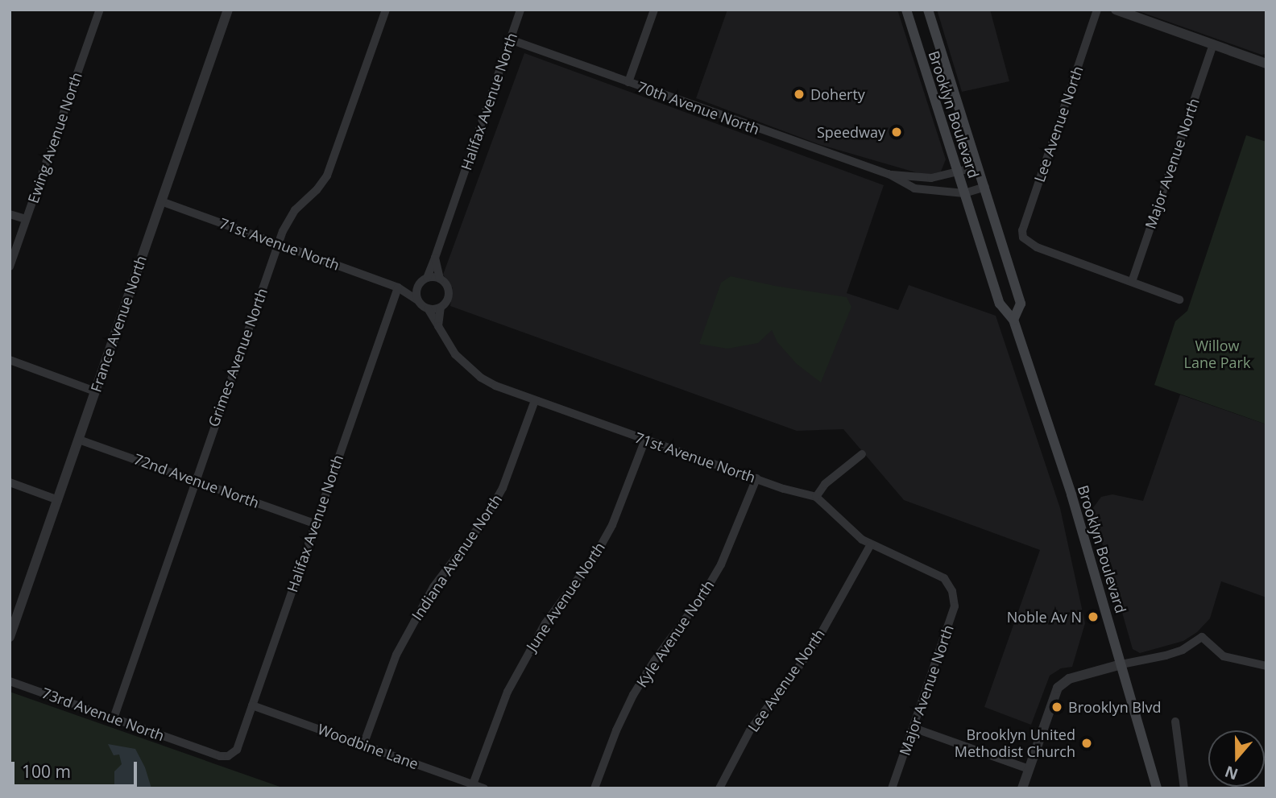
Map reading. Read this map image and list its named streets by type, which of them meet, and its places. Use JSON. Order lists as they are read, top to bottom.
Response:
{
  "streets": {
    "main road": ["Brooklyn Boulevard"],
    "street": [
      "Halifax Avenue North",
      "70th Avenue North",
      "Lee Avenue North",
      "Ewing Avenue North",
      "Major Avenue North",
      "71st Avenue North",
      "France Avenue North",
      "Grimes Avenue North",
      "72nd Avenue North",
      "Indiana Avenue North",
      "June Avenue North",
      "Kyle Avenue North",
      "73rd Avenue North",
      "Woodbine Lane"
    ]
  },
  "crossings": [
    ["Halifax Avenue North", "70th Avenue North"],
    ["Halifax Avenue North", "71st Avenue North"],
    ["Halifax Avenue North", "72nd Avenue North"],
    ["Halifax Avenue North", "73rd Avenue North"],
    ["Halifax Avenue North", "Woodbine Lane"],
    ["70th Avenue North", "Brooklyn Boulevard"],
    ["Lee Avenue North", "Major Avenue North"],
    ["Lee Avenue North", "71st Avenue North"],
    ["Major Avenue North", "71st Avenue North"],
    ["71st Avenue North", "France Avenue North"],
    ["71st Avenue North", "Grimes Avenue North"],
    ["71st Avenue North", "Indiana Avenue North"],
    ["71st Avenue North", "June Avenue North"],
    ["71st Avenue North", "Kyle Avenue North"],
    ["France Avenue North", "72nd Avenue North"],
    ["Grimes Avenue North", "72nd Avenue North"],
    ["Grimes Avenue North", "73rd Avenue North"],
    ["Indiana Avenue North", "Woodbine Lane"],
    ["June Avenue North", "Woodbine Lane"]
  ],
  "parks": ["Willow Lane Park"],
  "places": [
    "Doherty",
    "Speedway",
    "Noble Av N",
    "Brooklyn Blvd",
    "Brooklyn United Methodist Church"
  ],
  "scale_bar": "100 m",
  "north": "bottom"
}
